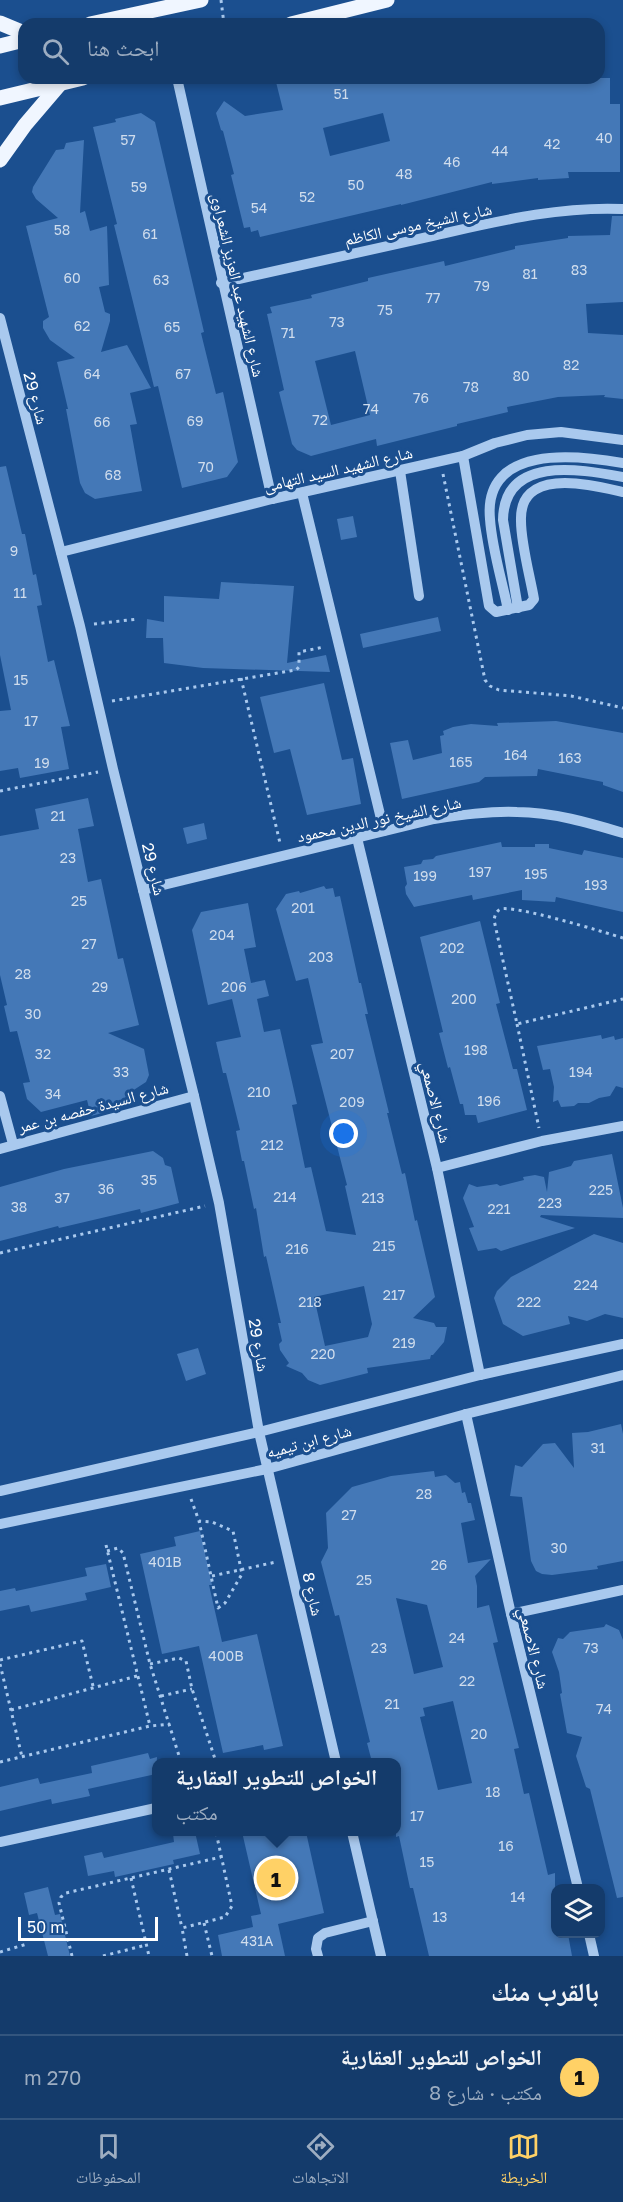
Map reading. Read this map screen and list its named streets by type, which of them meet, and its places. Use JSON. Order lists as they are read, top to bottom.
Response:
{
  "streets": {
    "street": [
      "شارع الشيخ موسى الكاظم",
      "شارع الشهيد عبد العزيز الشعراوى",
      "شارع 29",
      "شارع الشهيد السيد التهامى",
      "شارع الشيخ نور الدين محمود",
      "شارع الاصمعي",
      "شارع السيدة حفصه بن عمر",
      "شارع ابن تيميه",
      "شارع 8"
    ]
  },
  "crossings": [
    ["شارع الشيخ موسى الكاظم", "شارع الشهيد عبد العزيز الشعراوى"],
    ["شارع الشهيد عبد العزيز الشعراوى", "شارع الشهيد السيد التهامى"],
    ["شارع 29", "شارع الشهيد السيد التهامى"],
    ["شارع 29", "شارع الشيخ نور الدين محمود"],
    ["شارع 29", "شارع السيدة حفصه بن عمر"],
    ["شارع 29", "شارع ابن تيميه"],
    ["شارع 29", "شارع 8"],
    ["شارع الشيخ نور الدين محمود", "شارع الاصمعي"],
    ["شارع الاصمعي", "شارع ابن تيميه"],
    ["شارع ابن تيميه", "شارع 8"]
  ],
  "house_numbers": [
    "51",
    "40",
    "57",
    "42",
    "44",
    "46",
    "48",
    "50",
    "59",
    "52",
    "54",
    "58",
    "61",
    "83",
    "81",
    "60",
    "63",
    "79",
    "77",
    "75",
    "73",
    "62",
    "65",
    "71",
    "82",
    "64",
    "67",
    "80",
    "78",
    "76",
    "74",
    "72",
    "69",
    "66",
    "70",
    "68",
    "9",
    "11",
    "15",
    "17",
    "164",
    "163",
    "165",
    "19",
    "21",
    "23",
    "197",
    "195",
    "199",
    "193",
    "25",
    "201",
    "204",
    "27",
    "202",
    "203",
    "28",
    "29",
    "206",
    "200",
    "30",
    "198",
    "32",
    "207",
    "33",
    "194",
    "210",
    "34",
    "196",
    "209",
    "212",
    "35",
    "36",
    "225",
    "214",
    "37",
    "213",
    "223",
    "38",
    "221",
    "215",
    "216",
    "224",
    "217",
    "218",
    "222",
    "219",
    "220",
    "31",
    "28",
    "27",
    "30",
    "401B",
    "26",
    "25",
    "24",
    "23",
    "73",
    "400B",
    "22",
    "21",
    "74",
    "20",
    "18",
    "17",
    "16",
    "15",
    "14",
    "13",
    "431A"
  ],
  "scale_bar": "50 m",
  "page": {
    "search": "ابحث هنا",
    "popup": ["الخواص للتطوير العقارية", "مكتب"],
    "pins": "1",
    "scale": "50 m",
    "heading": "بالقرب منك",
    "list": [
      {
        "mark": "1",
        "name": "الخواص للتطوير العقارية",
        "note": "مكتب · شارع 8",
        "value": "270 m"
      }
    ],
    "nav": ["الخريطة", "الاتجاهات", "المحفوظات"]
  }
}
